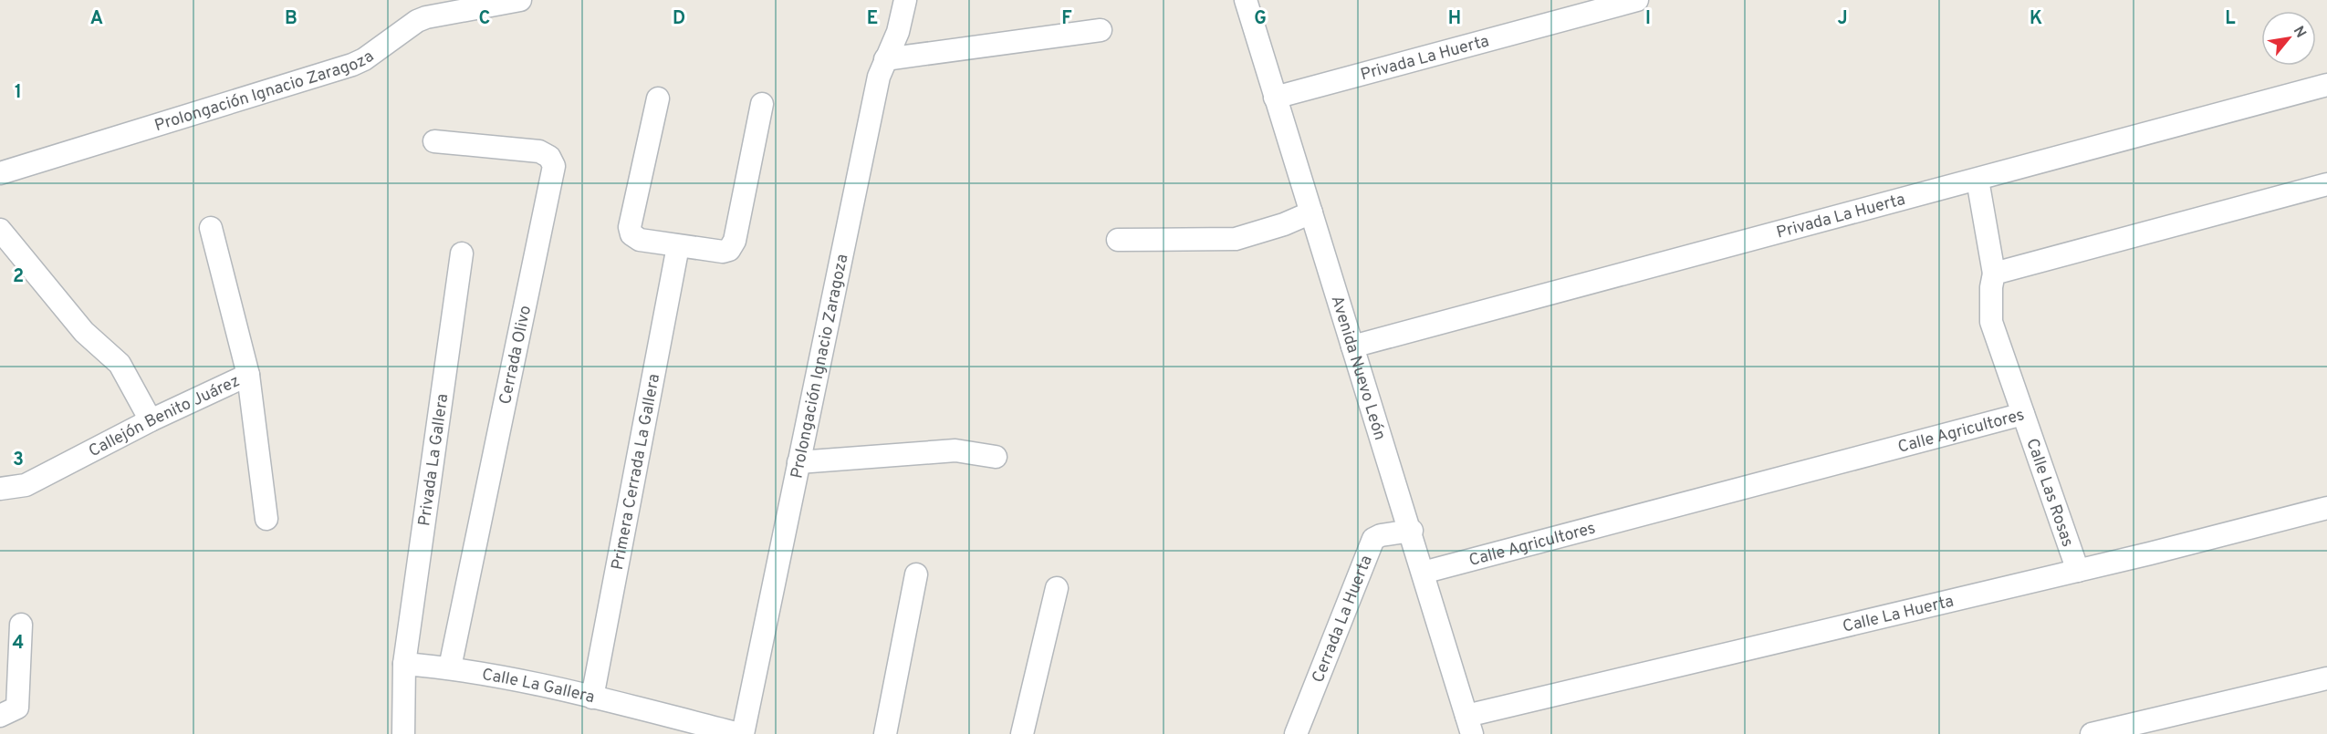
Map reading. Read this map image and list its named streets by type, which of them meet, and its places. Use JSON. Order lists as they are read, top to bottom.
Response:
{
  "streets": {
    "street": [
      "Privada La Huerta",
      "Prolongación Ignacio Zaragoza",
      "Cerrada Olivo",
      "Avenida Nuevo León",
      "Callejón Benito Juárez",
      "Calle Agricultores",
      "Privada La Gallera",
      "Primera Cerrada La Gallera",
      "Calle Las Rosas",
      "Calle La Huerta",
      "Cerrada La Huerta",
      "Calle La Gallera"
    ]
  },
  "crossings": [
    ["Privada La Huerta", "Avenida Nuevo León"],
    ["Privada La Huerta", "Calle Agricultores"],
    ["Prolongación Ignacio Zaragoza", "Calle La Gallera"],
    ["Cerrada Olivo", "Calle La Gallera"],
    ["Avenida Nuevo León", "Calle Agricultores"],
    ["Avenida Nuevo León", "Calle La Huerta"],
    ["Avenida Nuevo León", "Cerrada La Huerta"],
    ["Calle Agricultores", "Calle Las Rosas"],
    ["Privada La Gallera", "Calle La Gallera"],
    ["Primera Cerrada La Gallera", "Calle La Gallera"],
    ["Calle Las Rosas", "Calle La Huerta"]
  ],
  "north": "top right",
  "grid": {
    "columns": [
      "A",
      "B",
      "C",
      "D",
      "E",
      "F",
      "G",
      "H",
      "I",
      "J",
      "K",
      "L"
    ],
    "rows": [
      "1",
      "2",
      "3",
      "4"
    ]
  }
}
